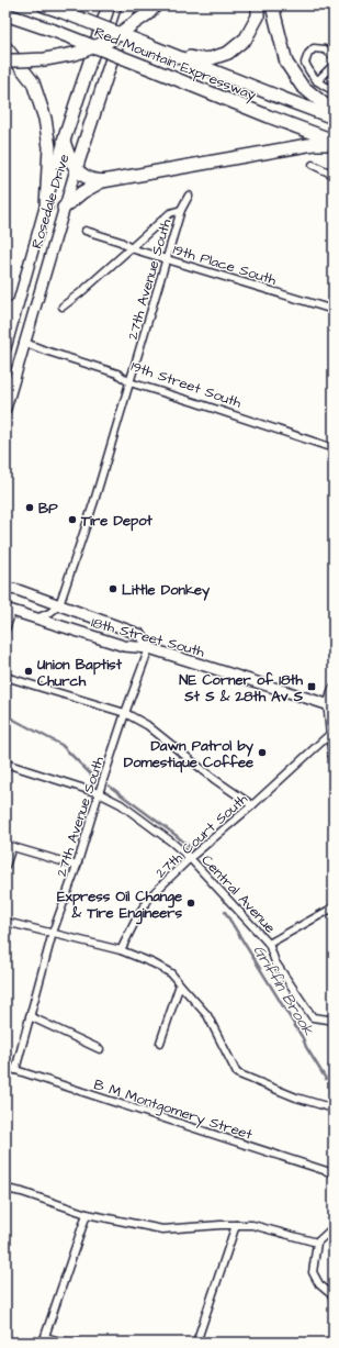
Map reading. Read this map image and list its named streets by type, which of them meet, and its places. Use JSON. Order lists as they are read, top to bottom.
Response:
{
  "streets": {
    "highway": ["Red Mountain Expressway", "Rosedale Drive"],
    "main road": ["18th Street South"],
    "street": [
      "19th Place South",
      "27th Avenue South",
      "19th Street South",
      "27th Court South",
      "Central Avenue",
      "B M Montgomery Street"
    ]
  },
  "crossings": [
    ["Rosedale Drive", "19th Street South"],
    ["19th Place South", "27th Avenue South"],
    ["27th Avenue South", "19th Street South"],
    ["27th Avenue South", "18th Street South"],
    ["27th Avenue South", "Central Avenue"],
    ["27th Avenue South", "B M Montgomery Street"],
    ["27th Court South", "Central Avenue"]
  ],
  "water": ["Griffin Brook"],
  "places": {
    "other": [
      "BP",
      "Tire Depot",
      "Little Donkey",
      "Union Baptist Church",
      "Dawn Patrol by Domestique Coffee",
      "Express Oil Change & Tire Engineers"
    ],
    "transit": ["NE Corner of 18th St S & 28th Av S"]
  }
}
